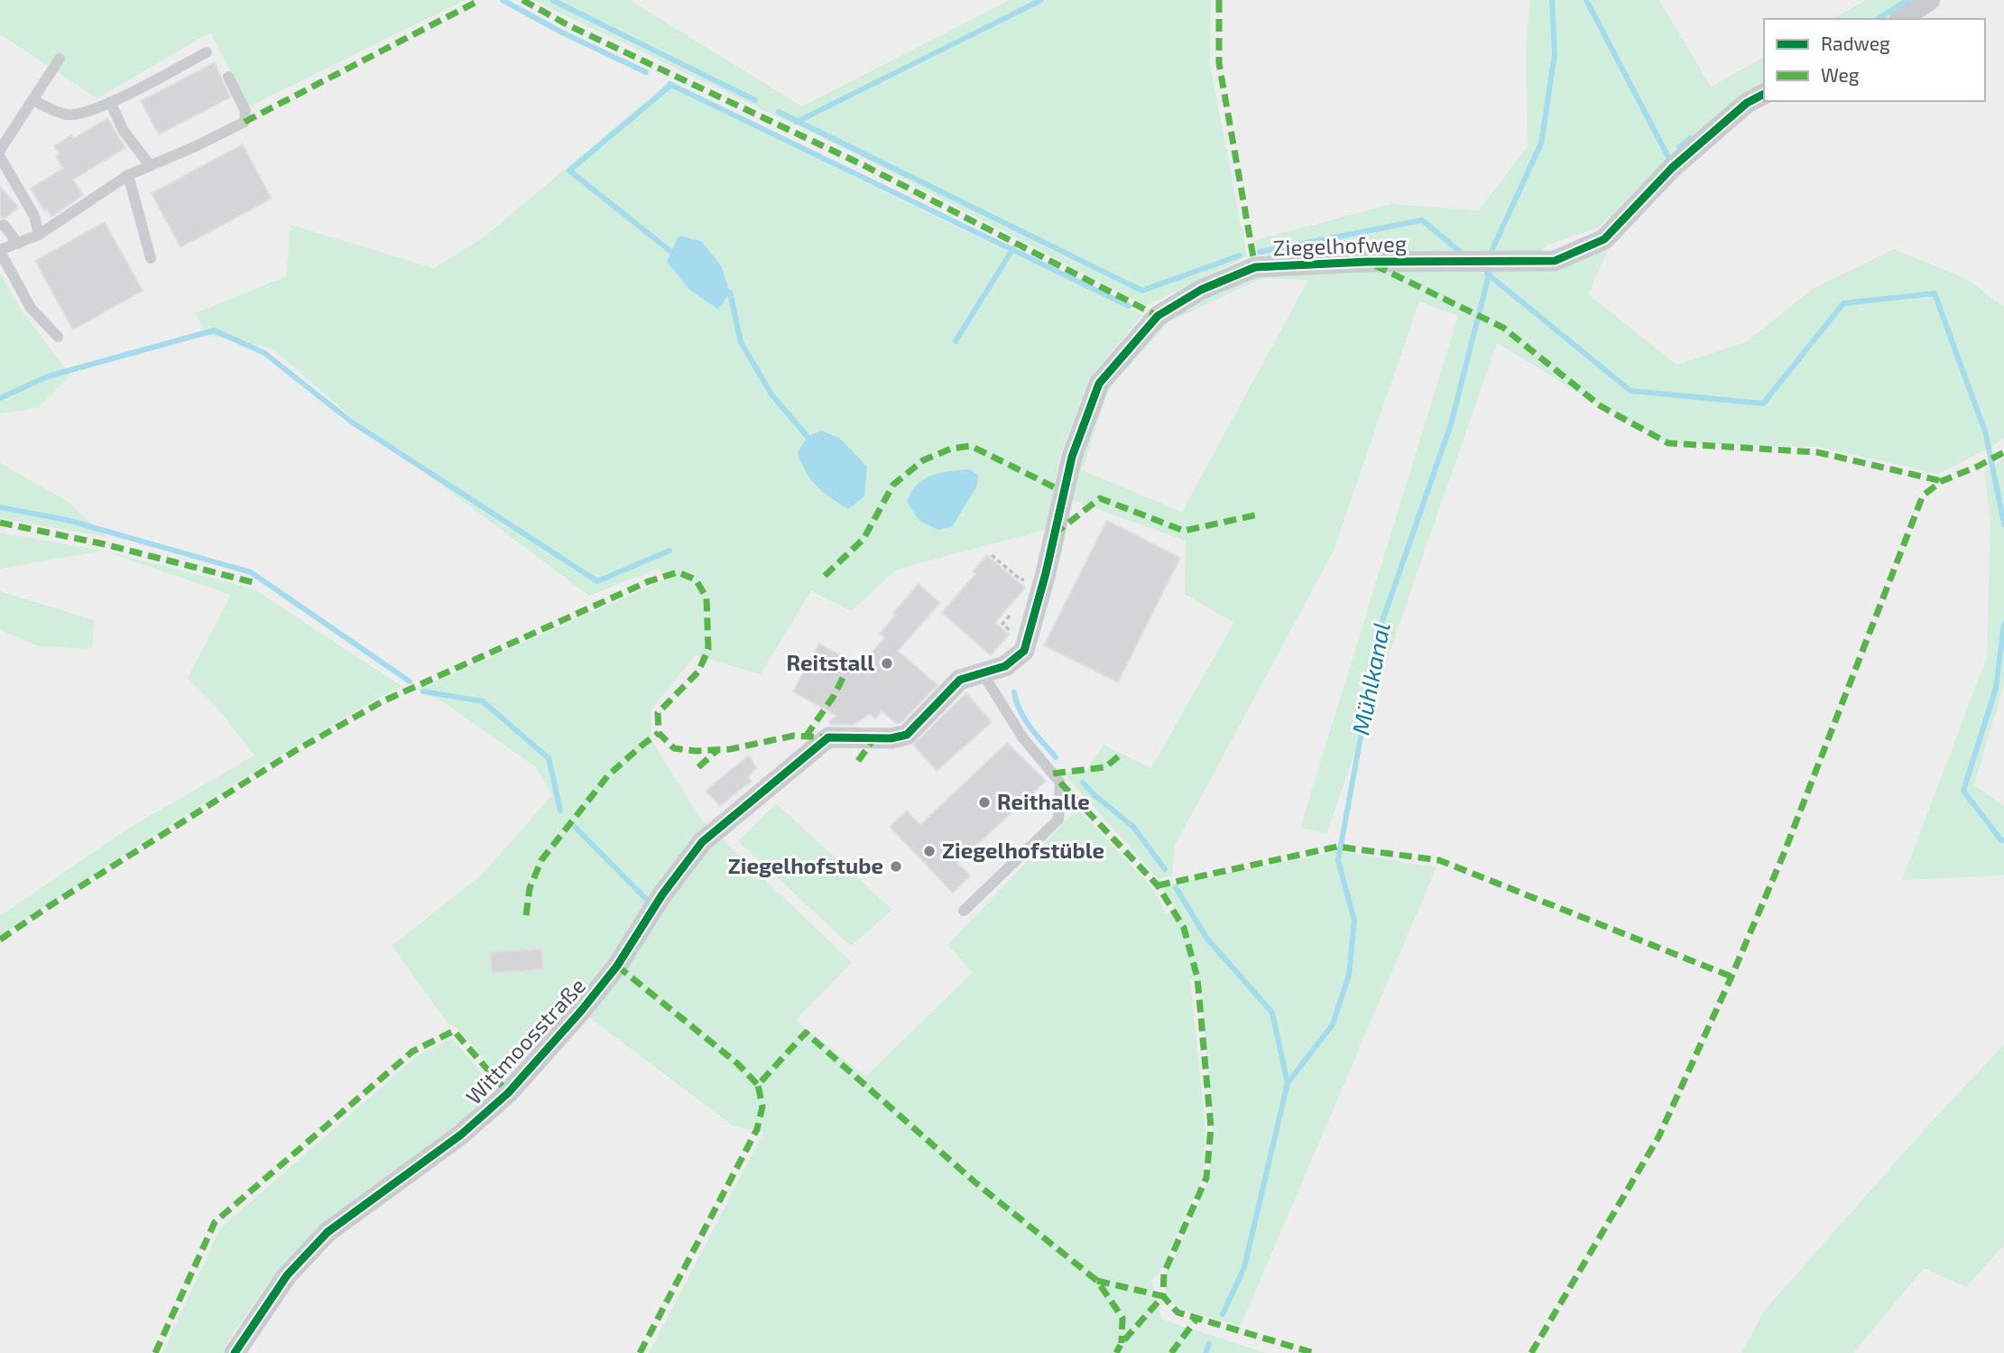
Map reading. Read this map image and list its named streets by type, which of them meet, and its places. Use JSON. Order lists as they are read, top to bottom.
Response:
{
  "streets": {
    "street": ["Ziegelhofweg", "Wittmoosstraße"]
  },
  "crossings": [
    ["Ziegelhofweg", "Wittmoosstraße"]
  ],
  "water": ["Mühlkanal"],
  "places": [
    "Reitstall",
    "Reithalle",
    "Ziegelhofstüble",
    "Ziegelhofstube"
  ],
  "legend": ["Radweg", "Weg"]
}
